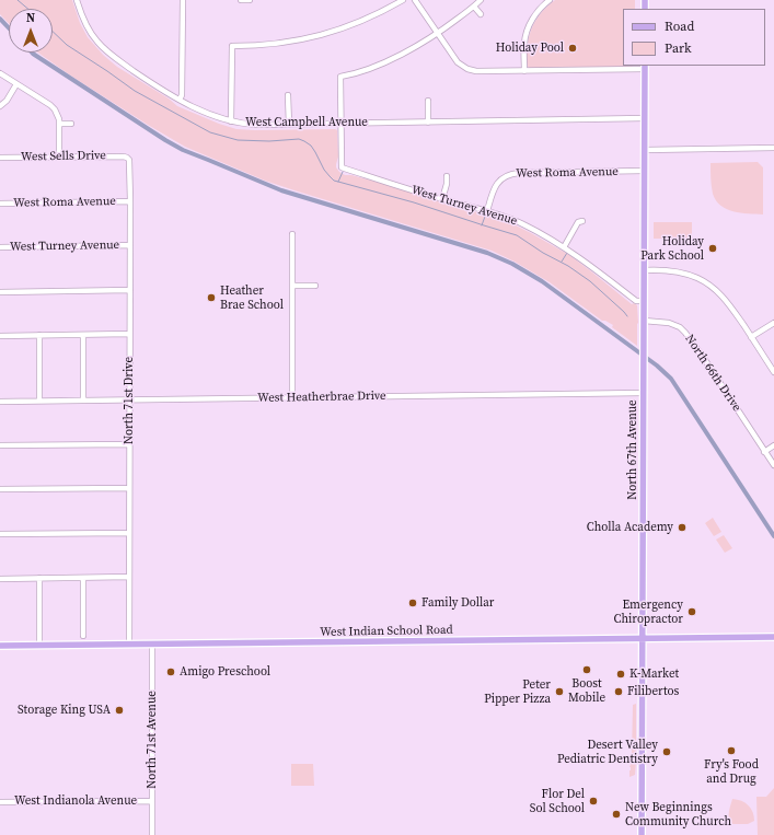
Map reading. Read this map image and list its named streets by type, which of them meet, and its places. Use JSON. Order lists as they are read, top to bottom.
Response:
{
  "streets": {
    "main road": ["North 67th Avenue", "West Indian School Road"],
    "street": [
      "West Campbell Avenue",
      "West Sells Drive",
      "West Roma Avenue",
      "West Turney Avenue",
      "North 66th Drive",
      "West Heatherbrae Drive",
      "North 71st Drive",
      "North 71st Avenue",
      "West Indianola Avenue"
    ]
  },
  "crossings": [
    ["West Campbell Avenue", "West Turney Avenue"],
    ["West Campbell Avenue", "North 67th Avenue"],
    ["West Sells Drive", "North 71st Drive"],
    ["West Roma Avenue", "West Turney Avenue"],
    ["West Roma Avenue", "North 71st Drive"],
    ["West Roma Avenue", "North 67th Avenue"],
    ["West Turney Avenue", "North 71st Drive"],
    ["West Turney Avenue", "North 67th Avenue"],
    ["North 66th Drive", "North 67th Avenue"],
    ["West Heatherbrae Drive", "North 71st Drive"],
    ["West Heatherbrae Drive", "North 67th Avenue"],
    ["North 71st Drive", "West Indian School Road"],
    ["North 67th Avenue", "West Indian School Road"],
    ["West Indian School Road", "North 71st Avenue"],
    ["North 71st Avenue", "West Indianola Avenue"]
  ],
  "places": [
    "Holiday Pool",
    "Holiday Park School",
    "Heather Brae School",
    "Cholla Academy",
    "Family Dollar",
    "Emergency Chiropractor",
    "Boost Mobile",
    "Amigo Preschool",
    "K-Market",
    "Peter Pipper Pizza",
    "Filibertos",
    "Storage King USA",
    "Fry's Food and Drug",
    "Desert Valley Pediatric Dentistry",
    "Flor Del Sol School",
    "New Beginnings Community Church"
  ],
  "legend": ["Road", "Park"],
  "north": "top"
}
